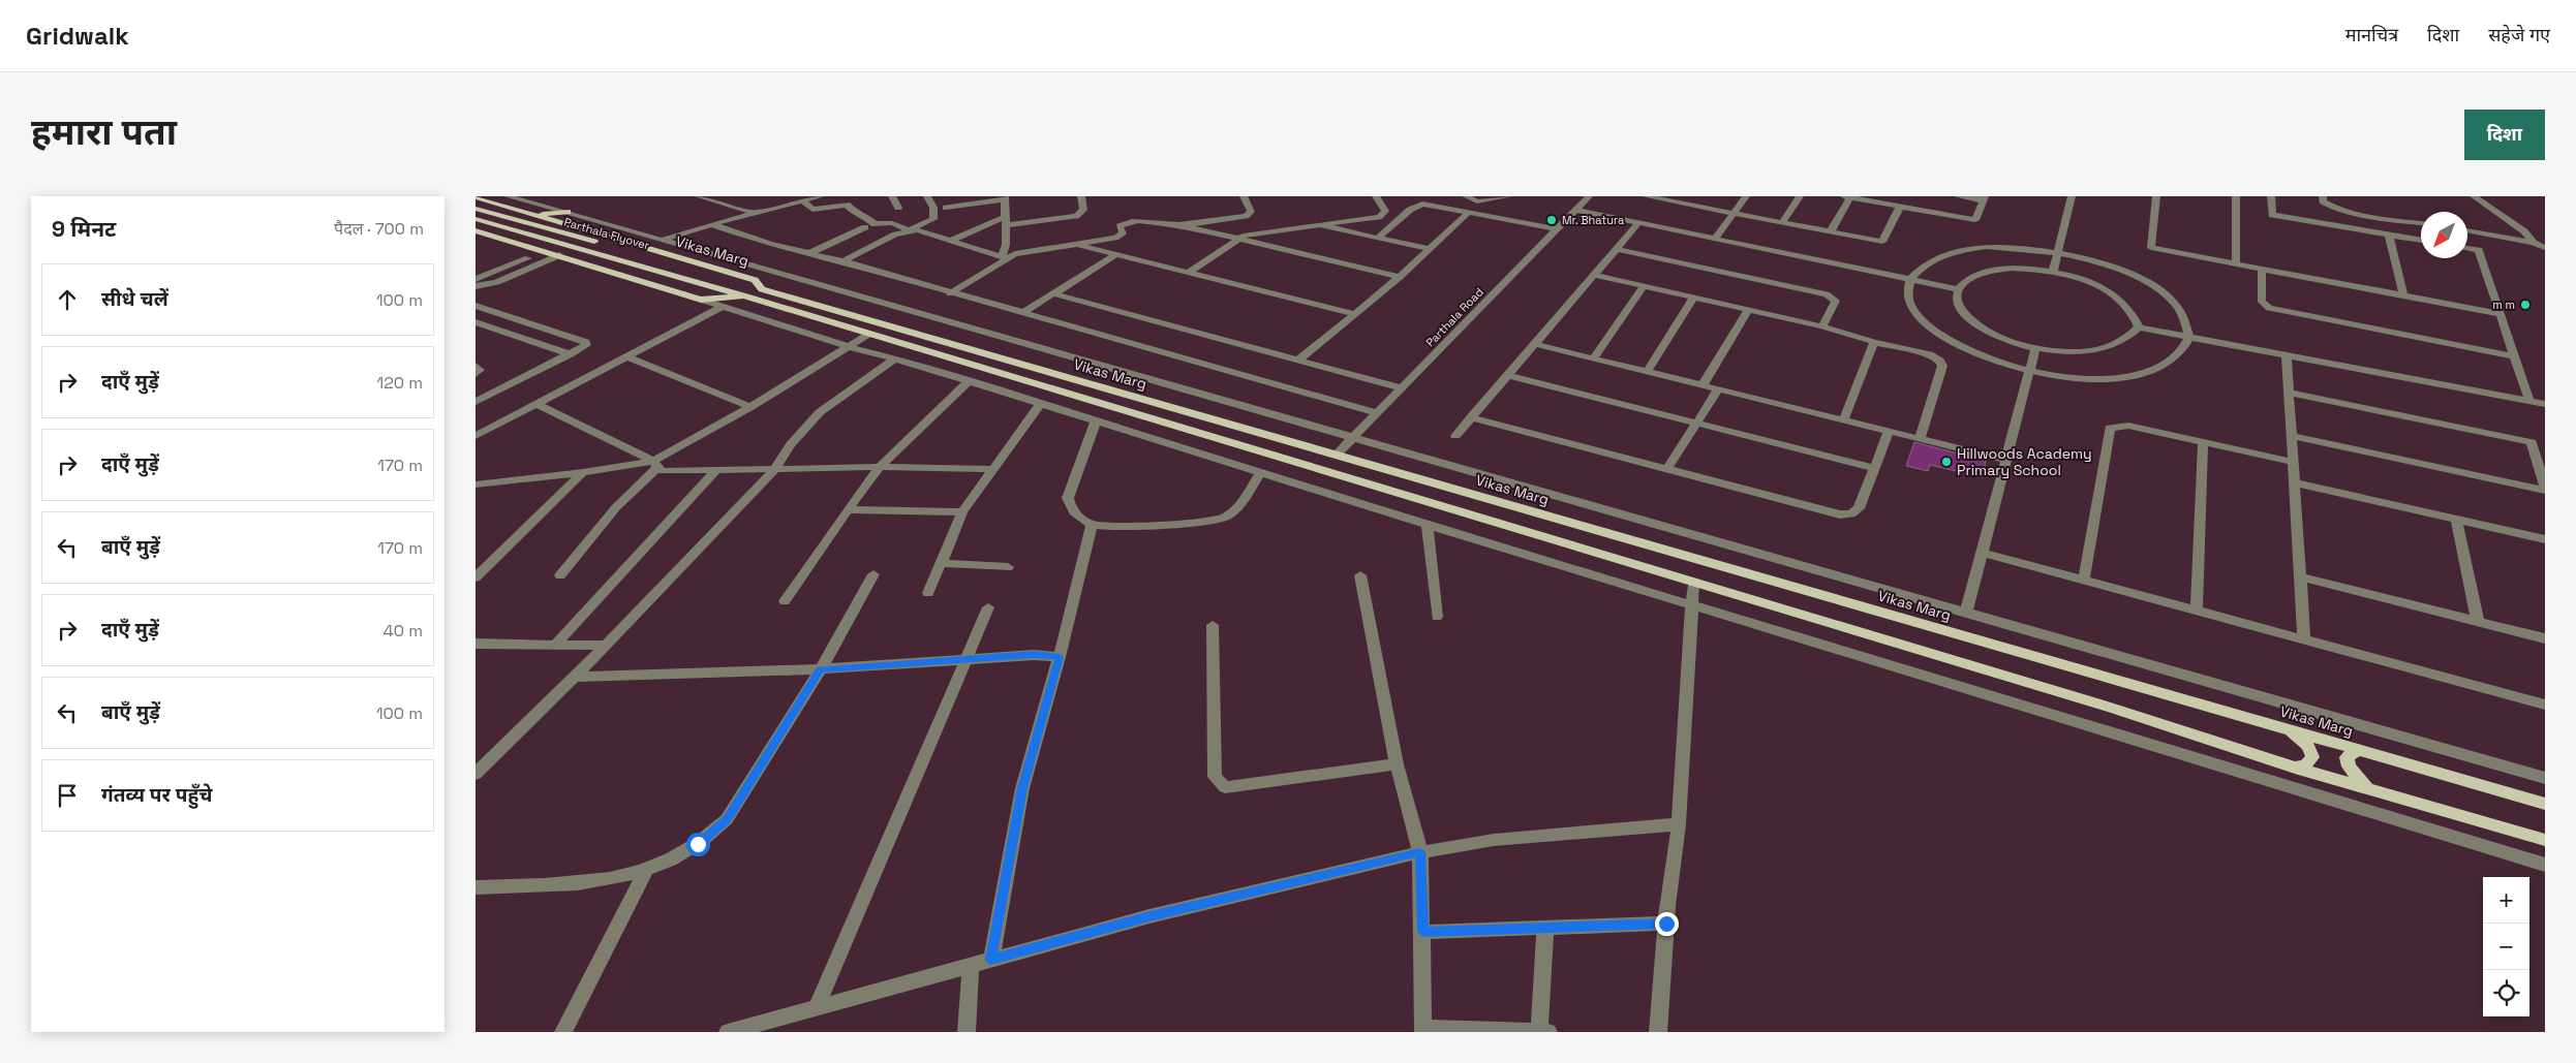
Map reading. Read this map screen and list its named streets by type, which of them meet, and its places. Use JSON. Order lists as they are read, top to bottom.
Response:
{
  "streets": {
    "main road": ["Parthala Flyover", "Vikas Marg"],
    "street": ["Parthala Road"]
  },
  "crossings": [
    ["Parthala Flyover", "Vikas Marg"],
    ["Vikas Marg", "Parthala Road"]
  ],
  "places": ["Mr. Bhatura", "m m", "Hillwoods Academy Primary School"],
  "north": "bottom left",
  "page": {
    "header": "Gridwalk",
    "nav": ["मानचित्र", "दिशा", "सहेजे गए"],
    "title": "हमारा पता",
    "buttons": "दिशा",
    "heading": ["9 मिनट", "पैदल · 700 m"],
    "list": [
      ["सीधे चलें", "100 m"],
      ["दाएँ मुड़ें", "120 m"],
      ["दाएँ मुड़ें", "170 m"],
      ["बाएँ मुड़ें", "170 m"],
      ["दाएँ मुड़ें", "40 m"],
      ["बाएँ मुड़ें", "100 m"],
      "गंतव्य पर पहुँचे"
    ],
    "map_buttons": ["+", "−"]
  }
}
